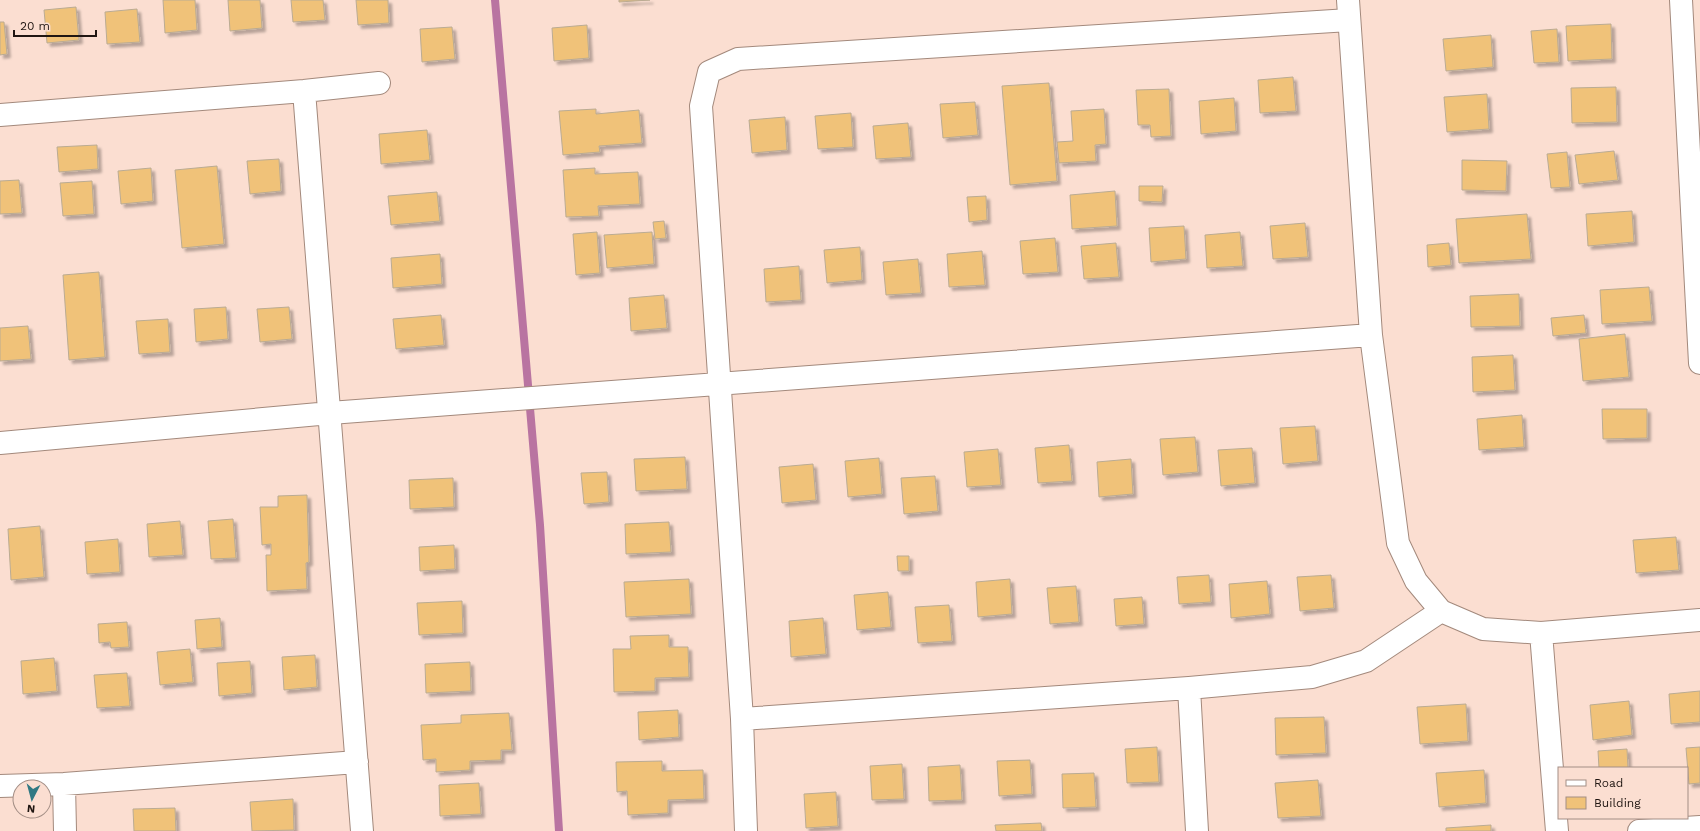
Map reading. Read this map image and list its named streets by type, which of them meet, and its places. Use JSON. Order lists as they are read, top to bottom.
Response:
{
  "legend": ["Road", "Building"],
  "scale_bar": "20 m",
  "north": "bottom"
}
